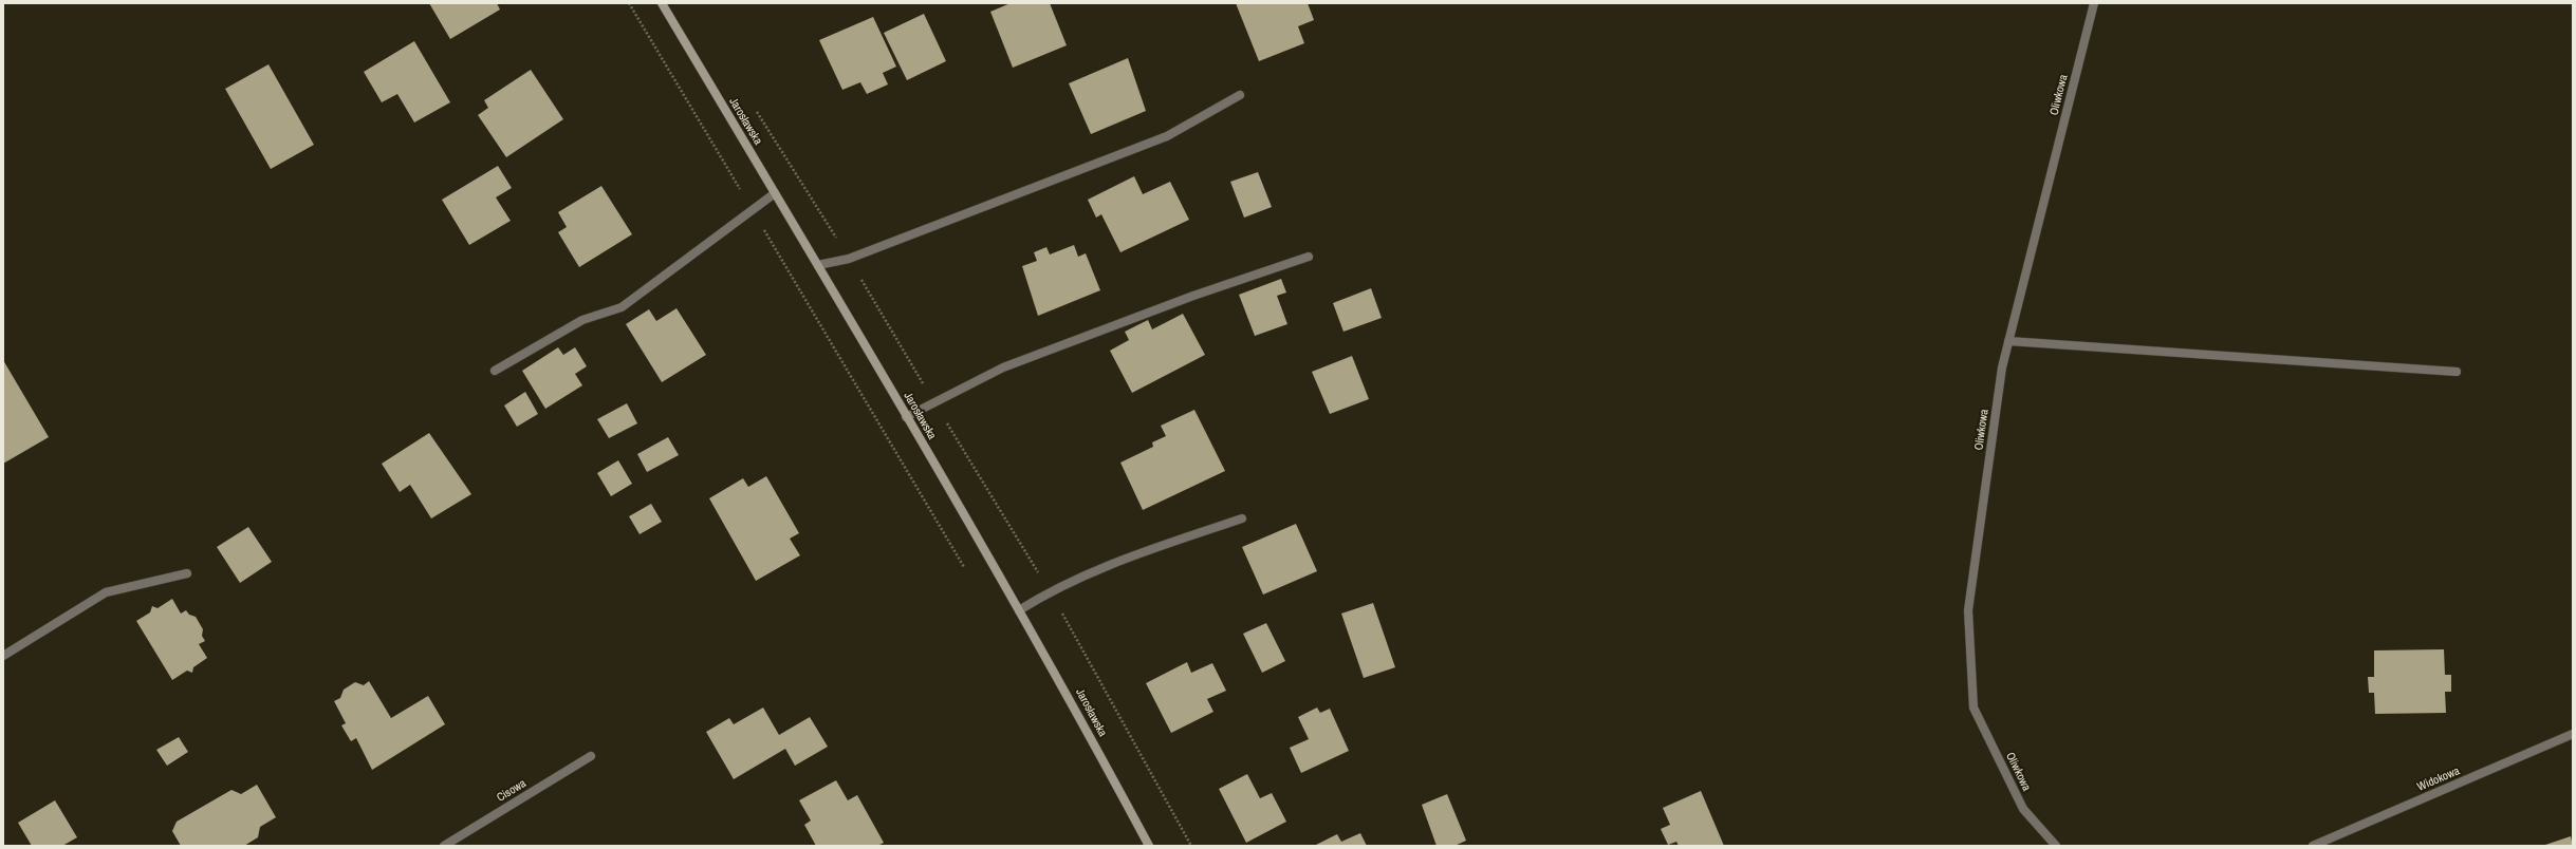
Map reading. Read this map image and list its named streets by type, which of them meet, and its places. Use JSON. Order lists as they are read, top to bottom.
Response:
{
  "streets": {
    "main road": ["Jarosławska"],
    "street": ["Oliwkowa", "Widokowa", "Cisowa"]
  }
}
